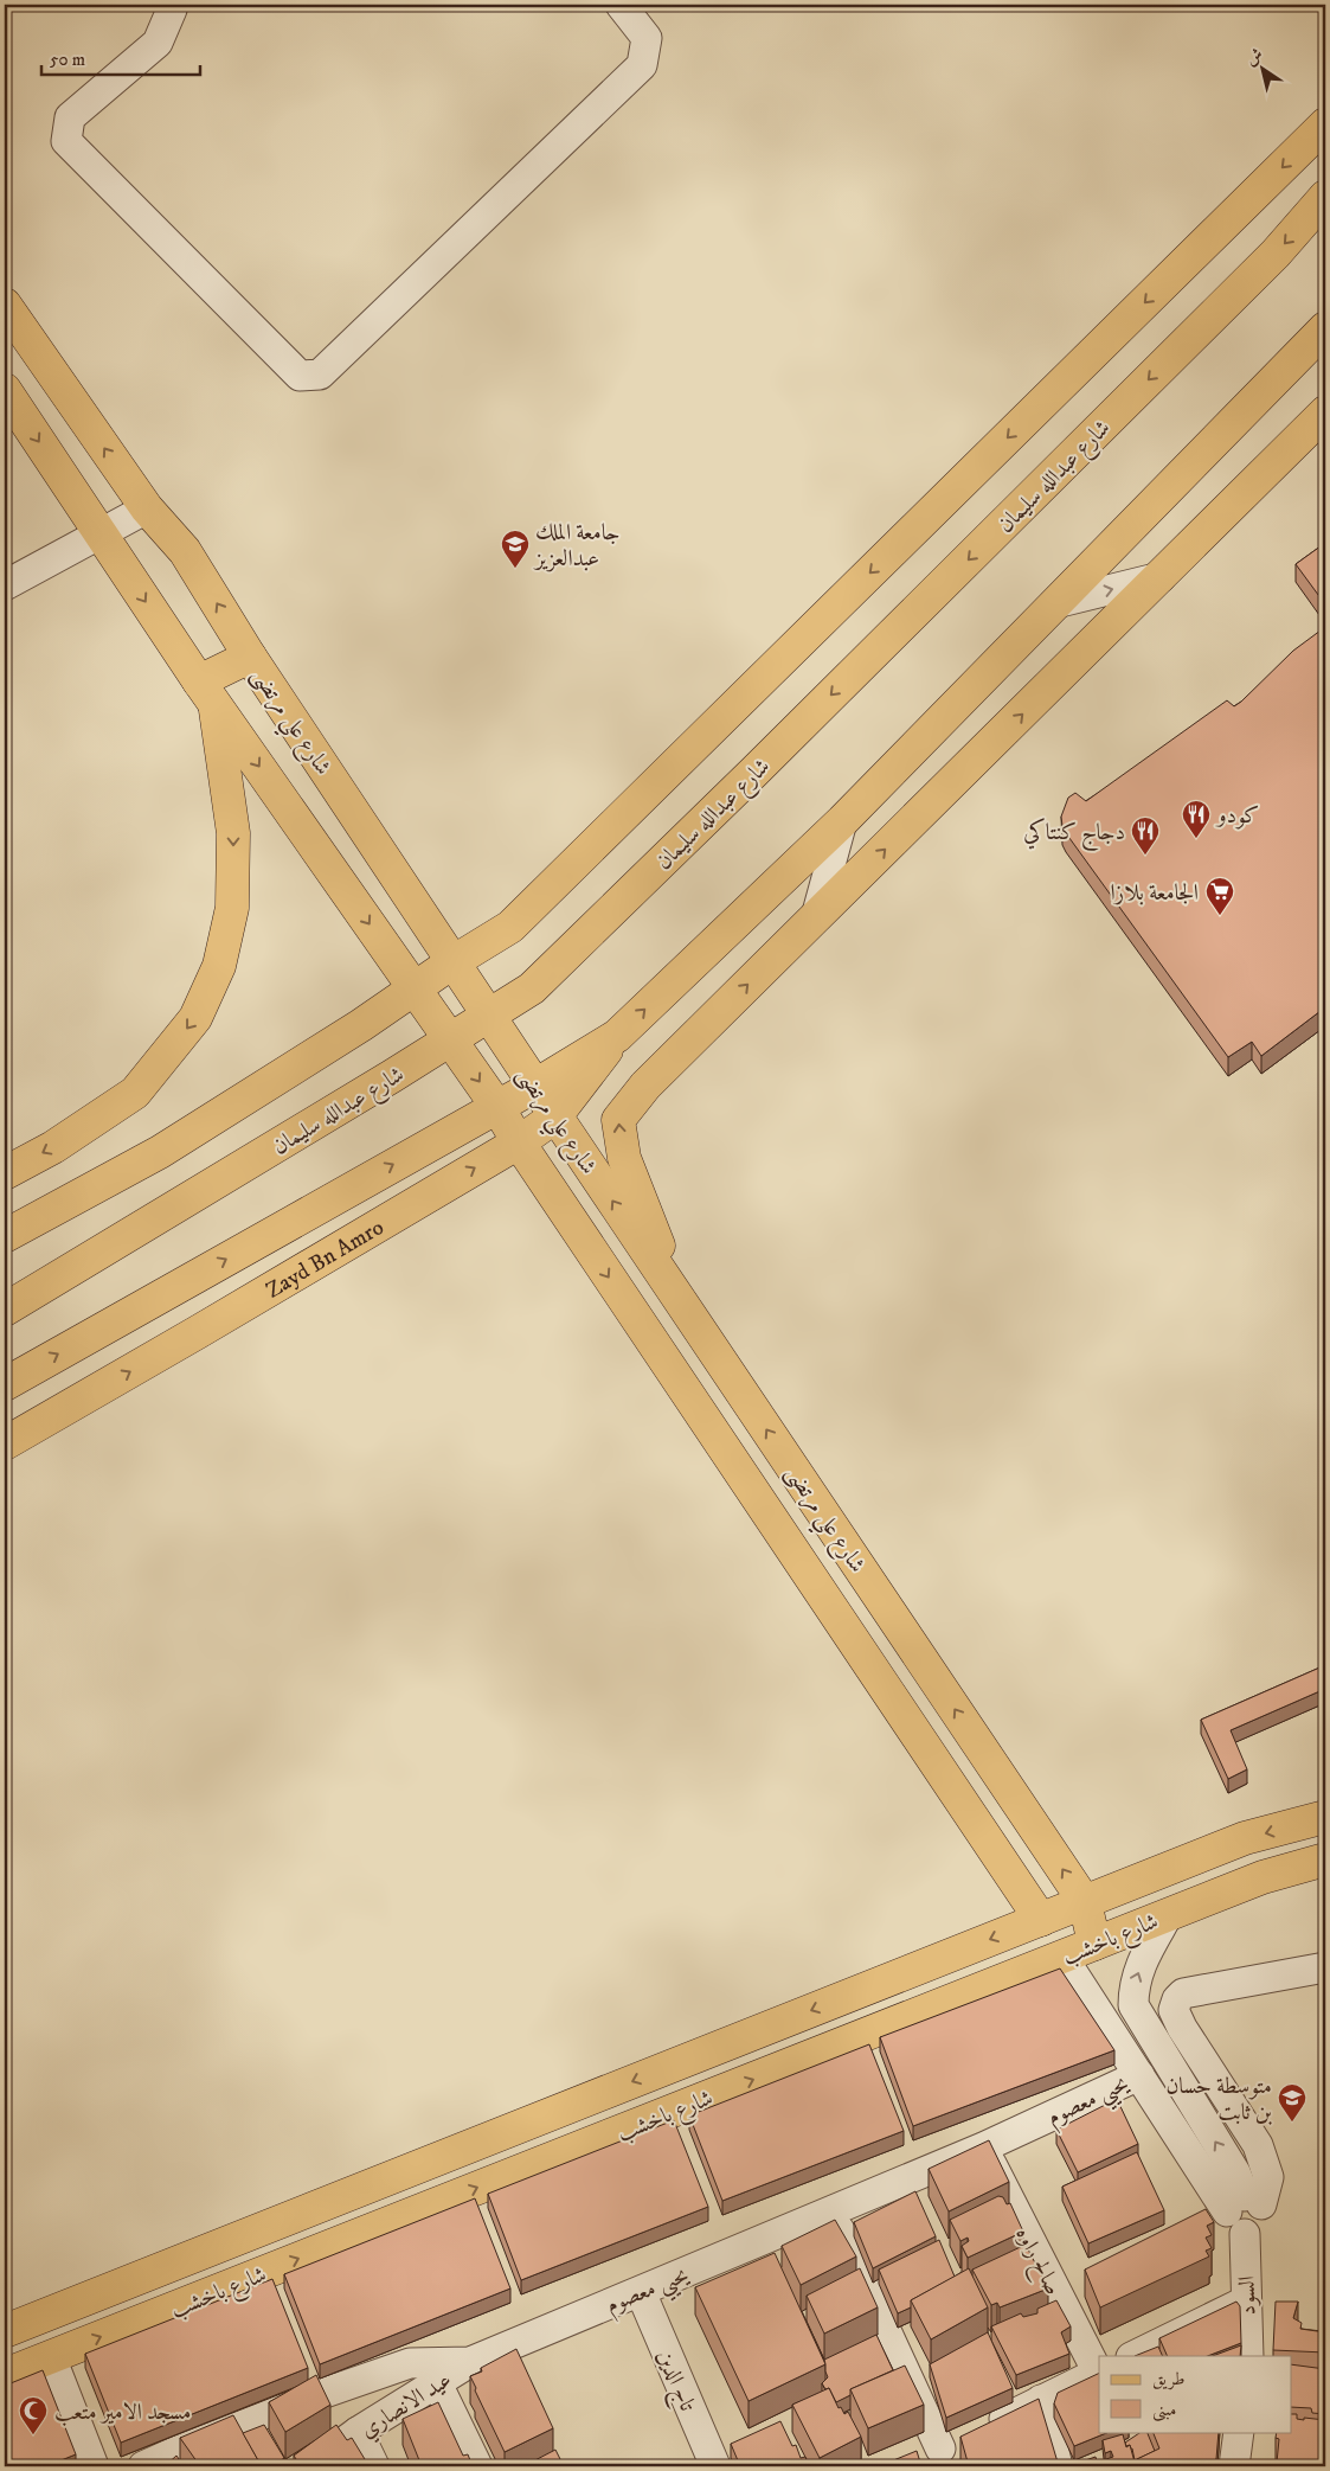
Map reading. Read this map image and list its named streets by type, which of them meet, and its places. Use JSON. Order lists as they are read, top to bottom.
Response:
{
  "streets": {
    "main road": [
      "شارع عبدالله سليمان",
      "شارع علي مرتضى",
      "Zayd Bn Amro",
      "شارع باخشب"
    ],
    "street": [
      "يحيي معصوم",
      "صالح راوه",
      "السود",
      "تاج الدين",
      "عيد الانصاري"
    ]
  },
  "crossings": [
    ["شارع عبدالله سليمان", "شارع علي مرتضى"],
    ["شارع علي مرتضى", "Zayd Bn Amro"],
    ["شارع علي مرتضى", "شارع باخشب"],
    ["يحيي معصوم", "صالح راوه"],
    ["يحيي معصوم", "تاج الدين"],
    ["يحيي معصوم", "عيد الانصاري"]
  ],
  "places": {
    "school or university": ["جامعة الملك عبدالعزيز", "متوسطة حسان بن ثابت"],
    "restaurant": ["كودو", "دجاج كنتاكي"],
    "supermarket": ["الجامعة بلازا"],
    "mosque": ["مسجد الامير متعب"]
  },
  "legend": ["طريق", "مبنى"],
  "scale_bar": "50 m",
  "north": "top left"
}
